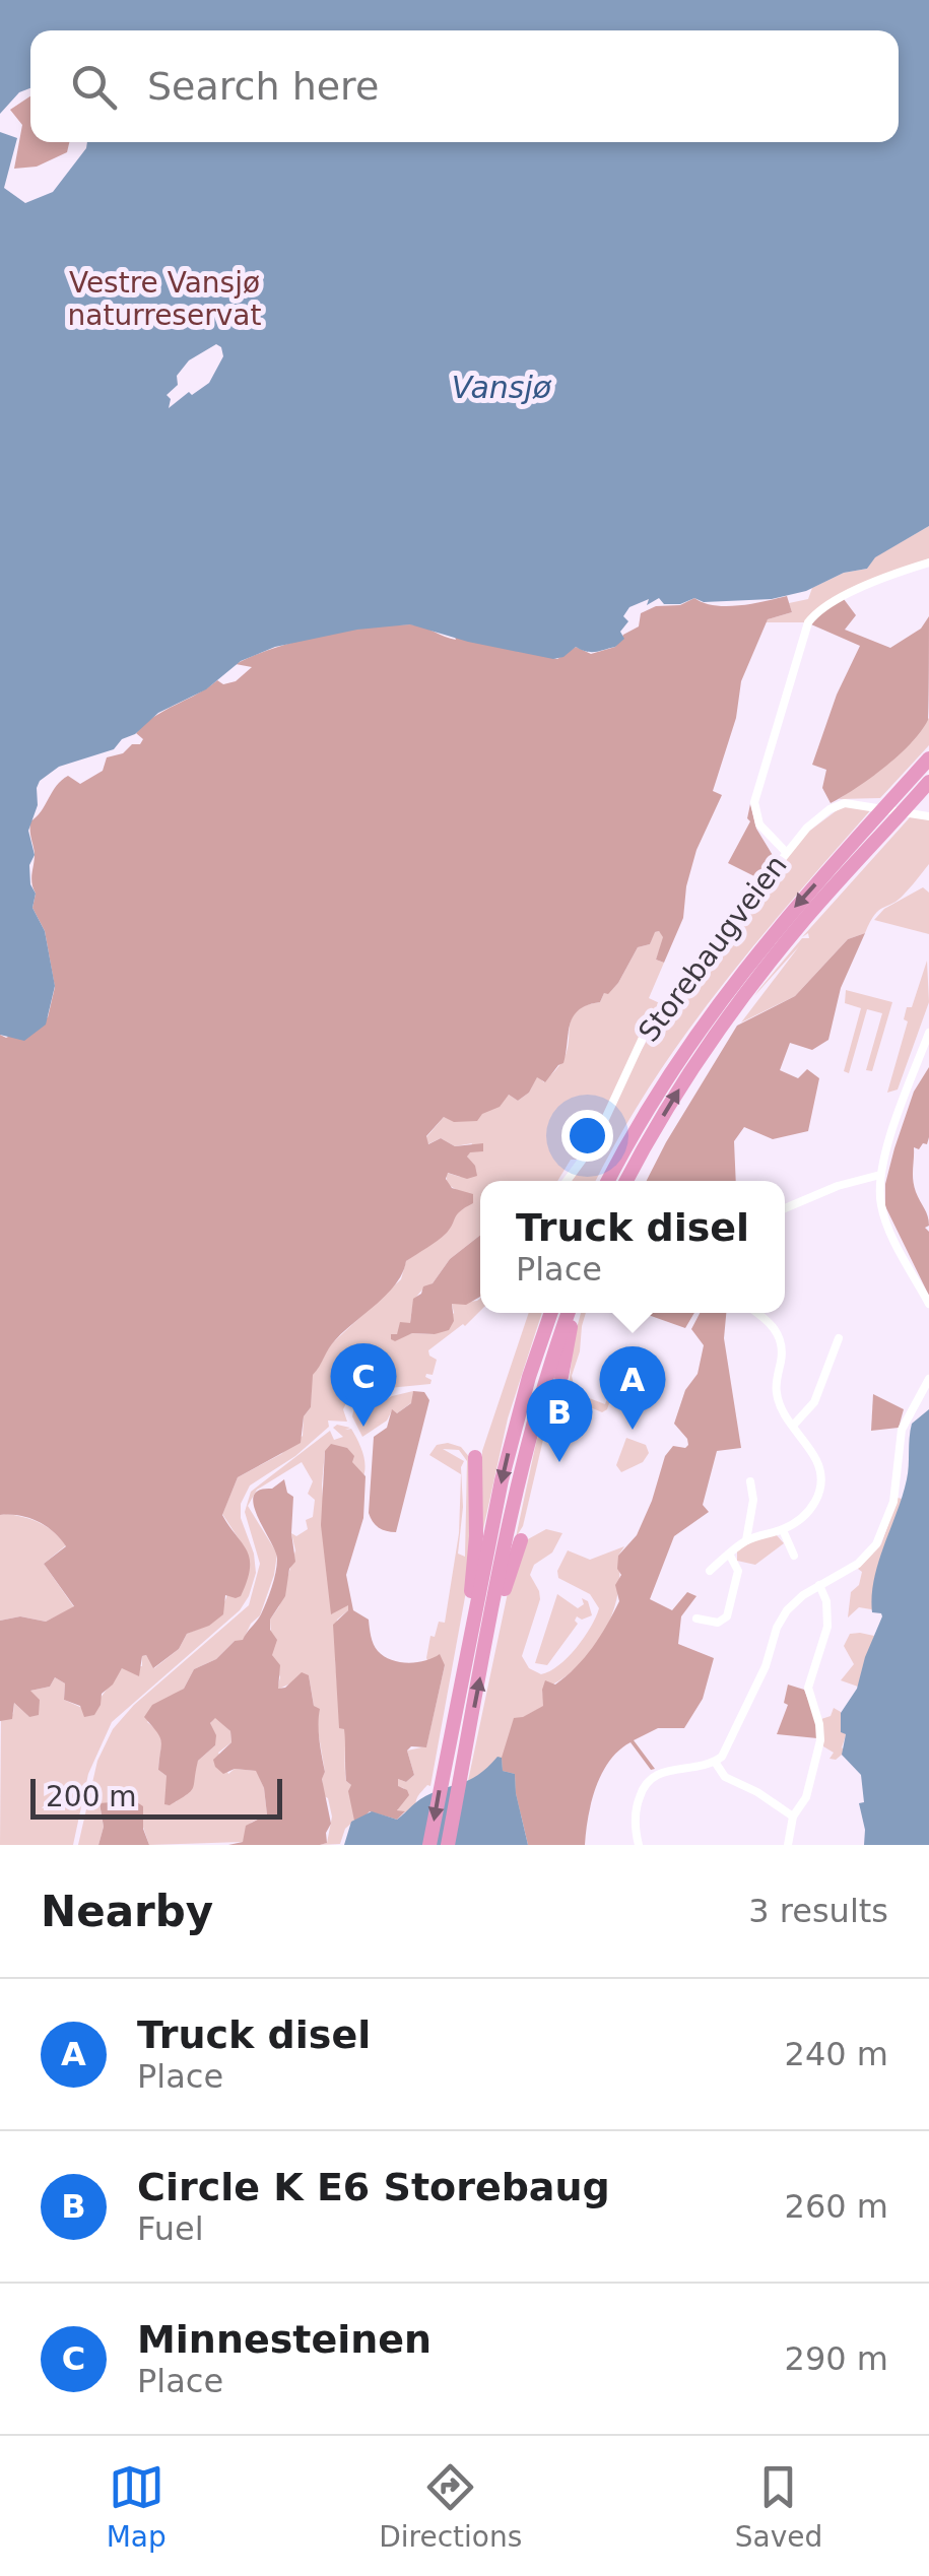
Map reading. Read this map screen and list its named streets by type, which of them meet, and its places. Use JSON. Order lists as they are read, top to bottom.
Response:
{
  "streets": {
    "street": ["Storebaugveien"]
  },
  "water": ["Vansjø"],
  "parks": ["Vestre Vansjø naturreservat"],
  "scale_bar": "200 m",
  "page": {
    "search": "Search here",
    "popup": ["Truck disel", "Place"],
    "pins": ["C", "A", "B"],
    "scale": "200 m",
    "heading": ["Nearby", "3 results"],
    "list": [
      {
        "mark": "A",
        "name": "Truck disel",
        "note": "Place",
        "value": "240 m"
      },
      {
        "mark": "B",
        "name": "Circle K E6 Storebaug",
        "note": "Fuel",
        "value": "260 m"
      },
      {
        "mark": "C",
        "name": "Minnesteinen",
        "note": "Place",
        "value": "290 m"
      }
    ],
    "nav": ["Map", "Directions", "Saved"]
  }
}
